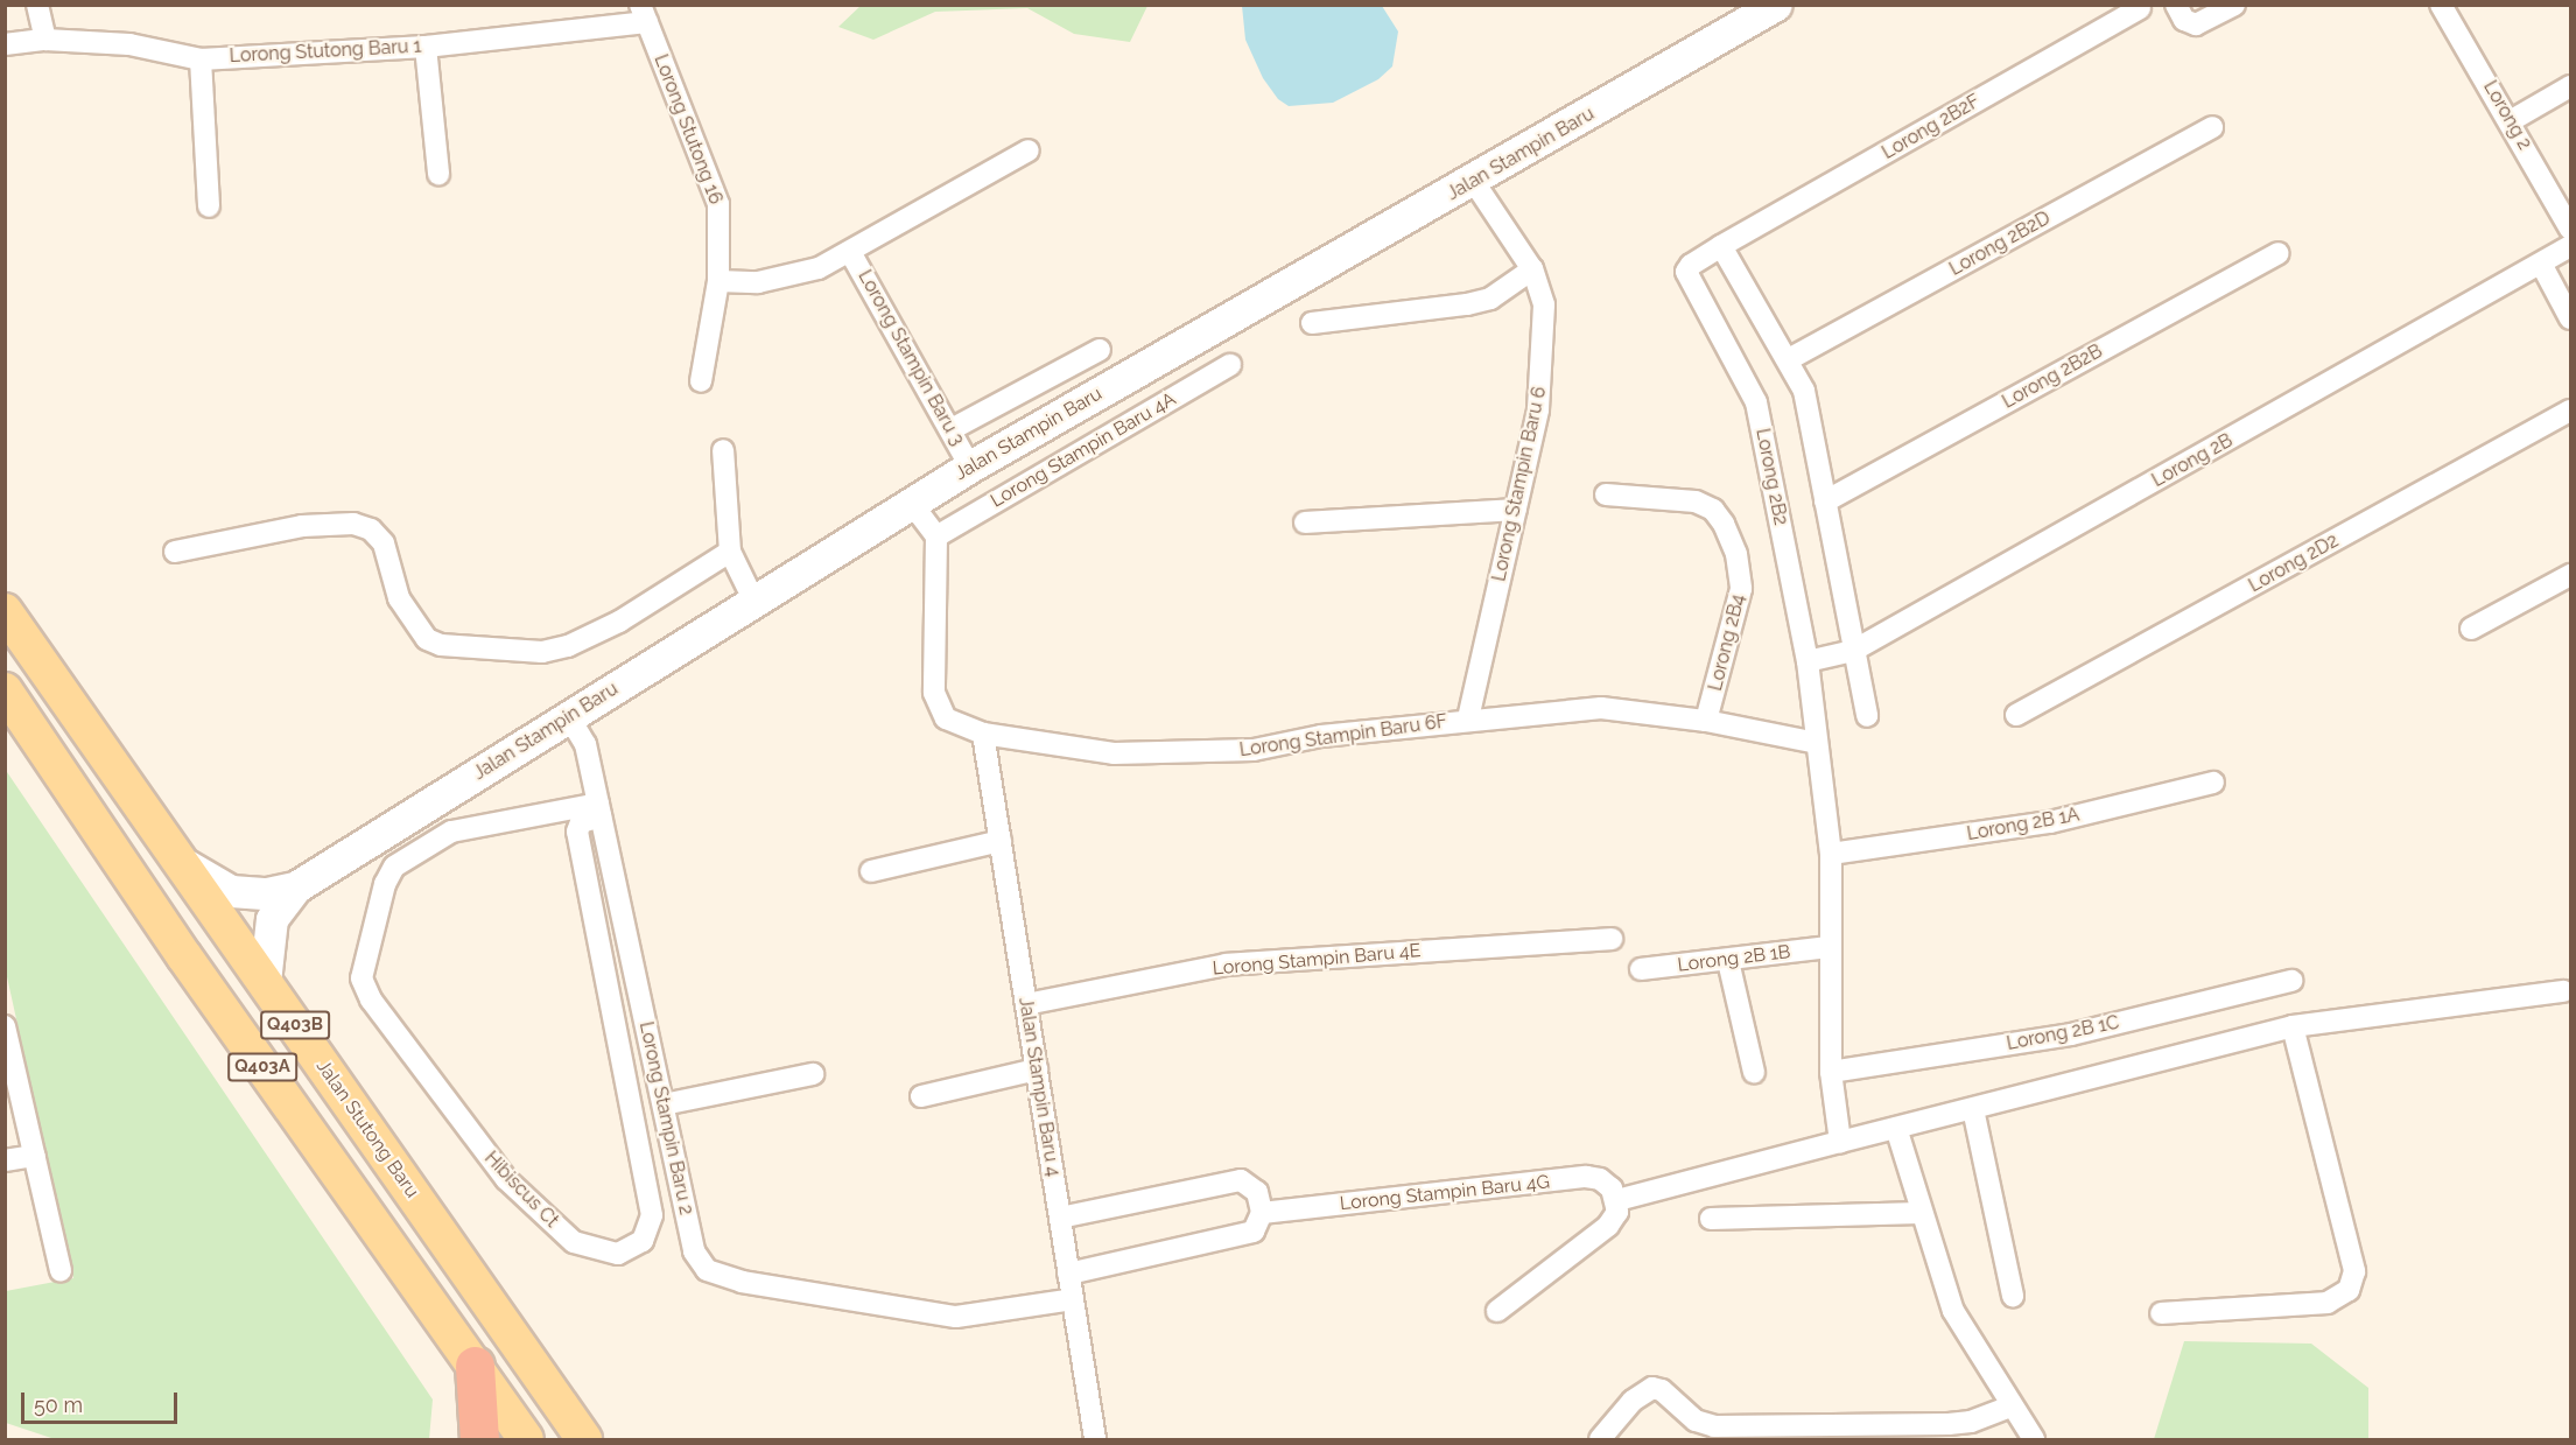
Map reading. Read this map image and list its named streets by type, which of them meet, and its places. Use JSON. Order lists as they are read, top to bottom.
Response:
{
  "streets": {
    "main road": ["Q403B", "Q403A", "Jalan Stutong Baru"],
    "street": [
      "Lorong Stutong Baru 1",
      "Lorong 2",
      "Lorong 2B2F",
      "Lorong Stutong 16",
      "Jalan Stampin Baru",
      "Lorong 2B2D",
      "Lorong Stampin Baru 3",
      "Lorong 2B2B",
      "Lorong Stampin Baru 4A",
      "Lorong 2B",
      "Lorong 2B2",
      "Lorong Stampin Baru 6",
      "Lorong 2D2",
      "Lorong 2B4",
      "Lorong Stampin Baru 6F",
      "Lorong 2B 1A",
      "Lorong 2B 1B",
      "Lorong Stampin Baru 4E",
      "Lorong 2B 1C",
      "Jalan Stampin Baru 4",
      "Lorong Stampin Baru 2",
      "Hibiscus Ct",
      "Lorong Stampin Baru 4G"
    ]
  },
  "crossings": [
    ["Lorong Stutong Baru 1", "Lorong Stutong 16"],
    ["Lorong 2B2F", "Lorong 2B2"],
    ["Jalan Stampin Baru", "Lorong Stampin Baru 3"],
    ["Jalan Stampin Baru", "Lorong Stampin Baru 6"],
    ["Jalan Stampin Baru", "Lorong Stampin Baru 2"],
    ["Jalan Stampin Baru", "Jalan Stutong Baru"],
    ["Lorong Stampin Baru 4A", "Lorong Stampin Baru 6F"],
    ["Lorong 2B", "Lorong 2B2"],
    ["Lorong 2B2", "Lorong Stampin Baru 6F"],
    ["Lorong 2B2", "Lorong 2B 1A"],
    ["Lorong 2B2", "Lorong 2B 1B"],
    ["Lorong 2B2", "Lorong 2B 1C"],
    ["Lorong Stampin Baru 6", "Lorong Stampin Baru 6F"],
    ["Lorong 2B4", "Lorong Stampin Baru 6F"],
    ["Lorong Stampin Baru 6F", "Jalan Stampin Baru 4"],
    ["Lorong Stampin Baru 4E", "Jalan Stampin Baru 4"],
    ["Jalan Stampin Baru 4", "Lorong Stampin Baru 2"],
    ["Lorong Stampin Baru 2", "Hibiscus Ct"]
  ],
  "scale_bar": "50 m"
}
